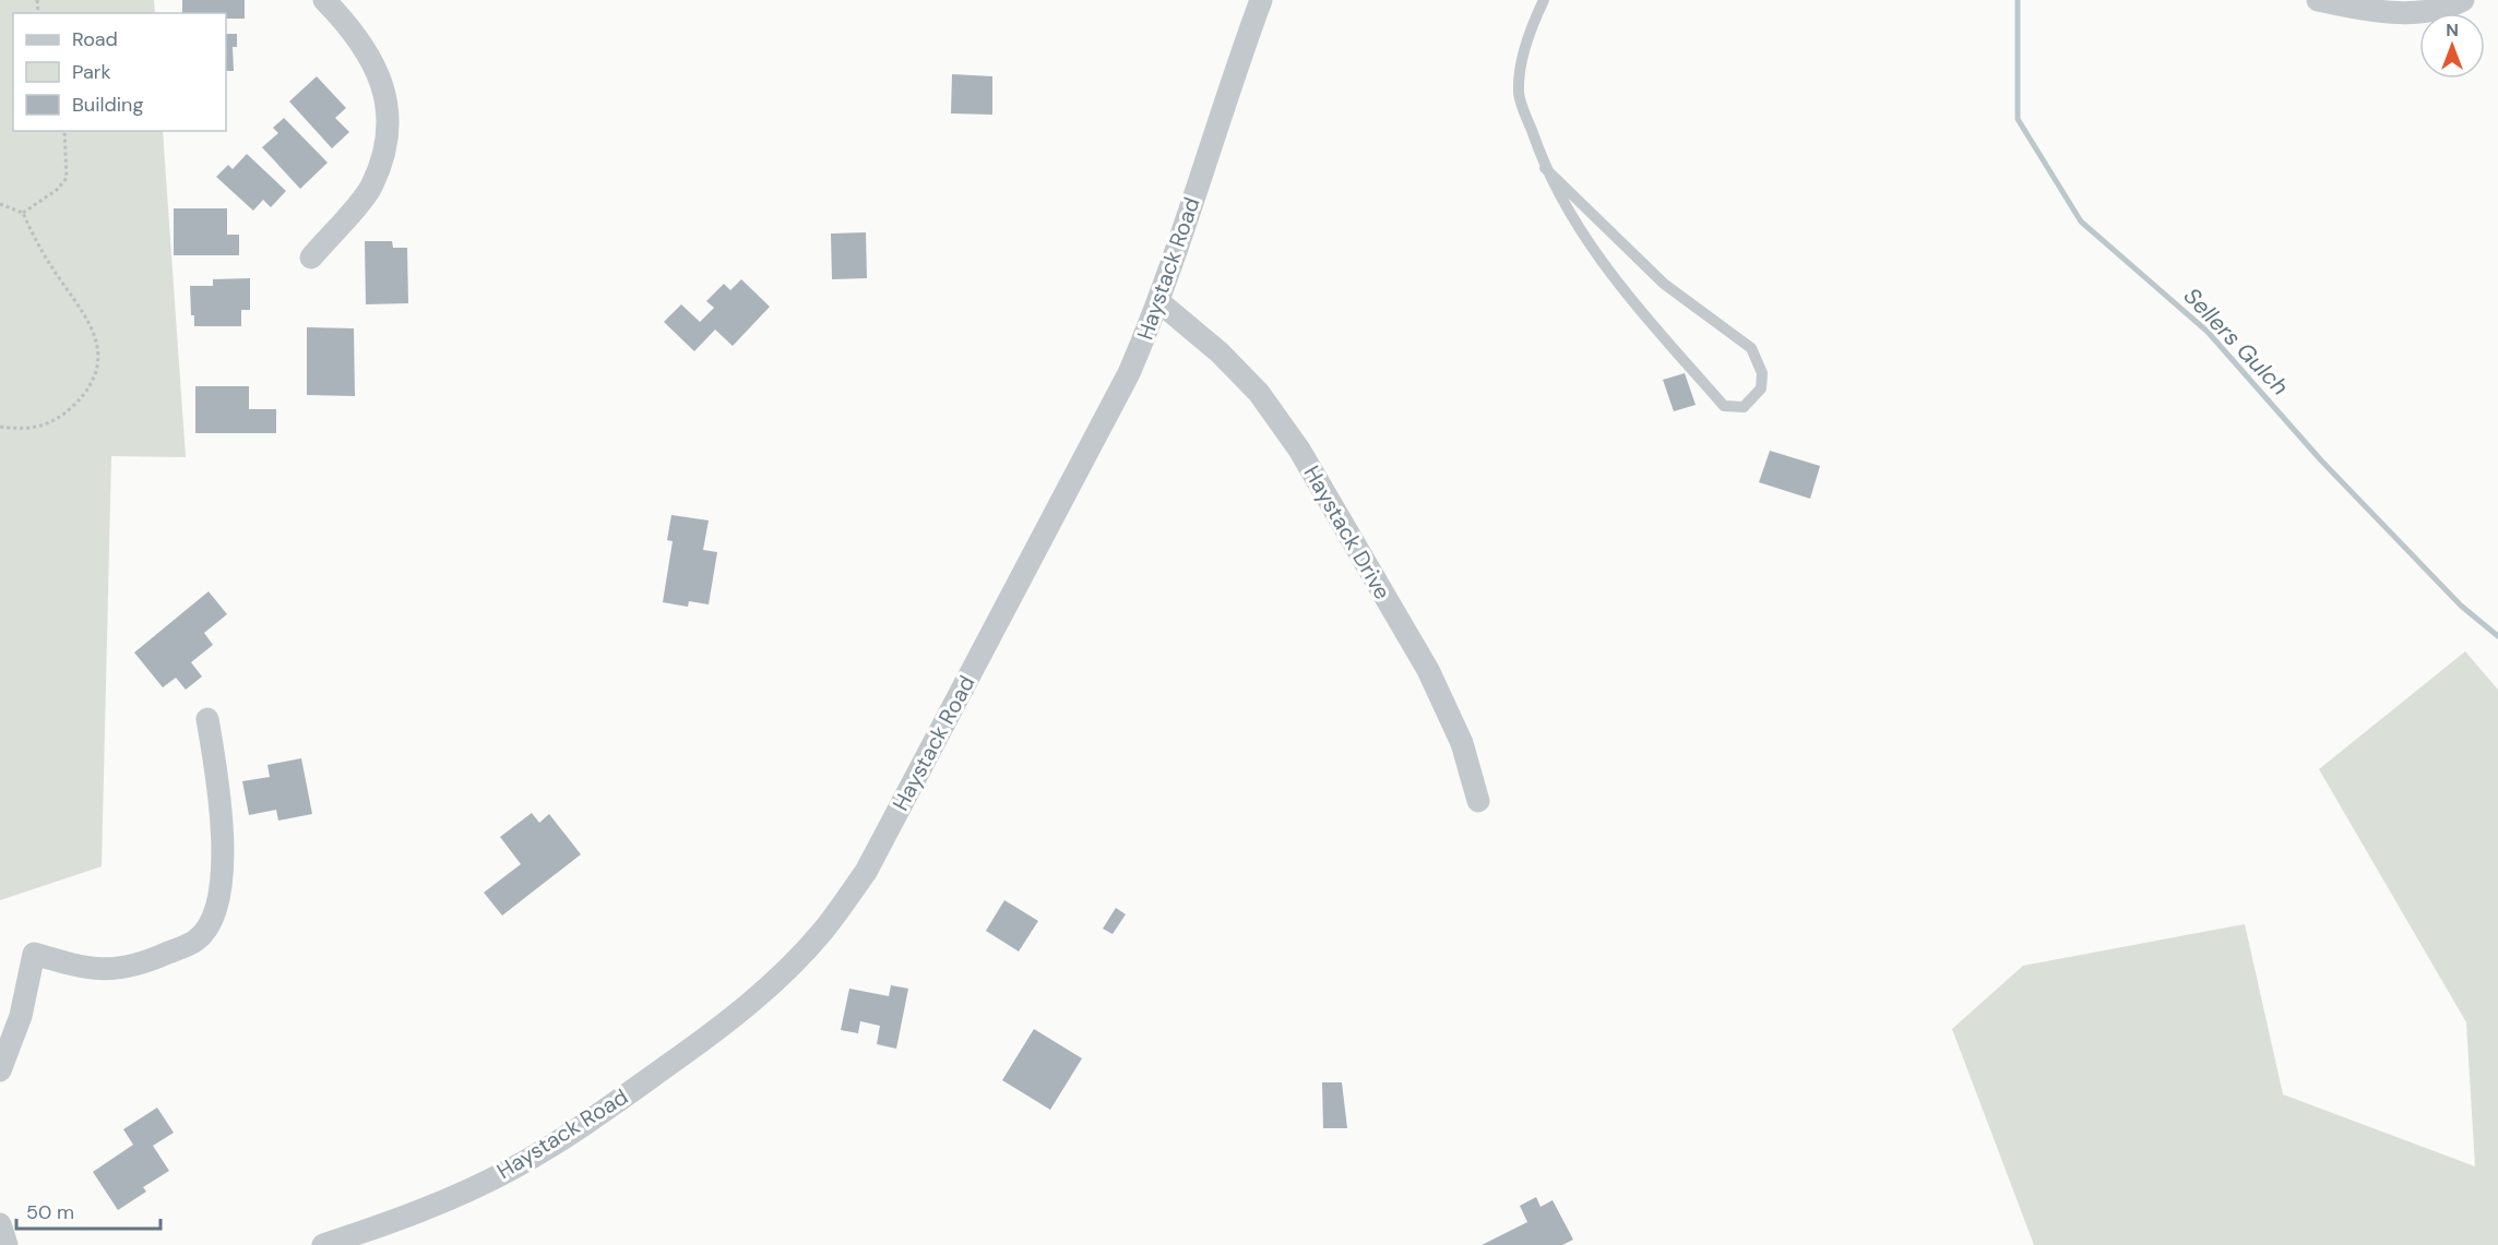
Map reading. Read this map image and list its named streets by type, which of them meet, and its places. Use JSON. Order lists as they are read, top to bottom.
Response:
{
  "streets": {
    "street": ["Haystack Road", "Haystack Drive"]
  },
  "crossings": [
    ["Haystack Road", "Haystack Drive"]
  ],
  "water": ["Sellers Gulch"],
  "legend": ["Road", "Park", "Building"],
  "scale_bar": "50 m",
  "north": "top"
}
